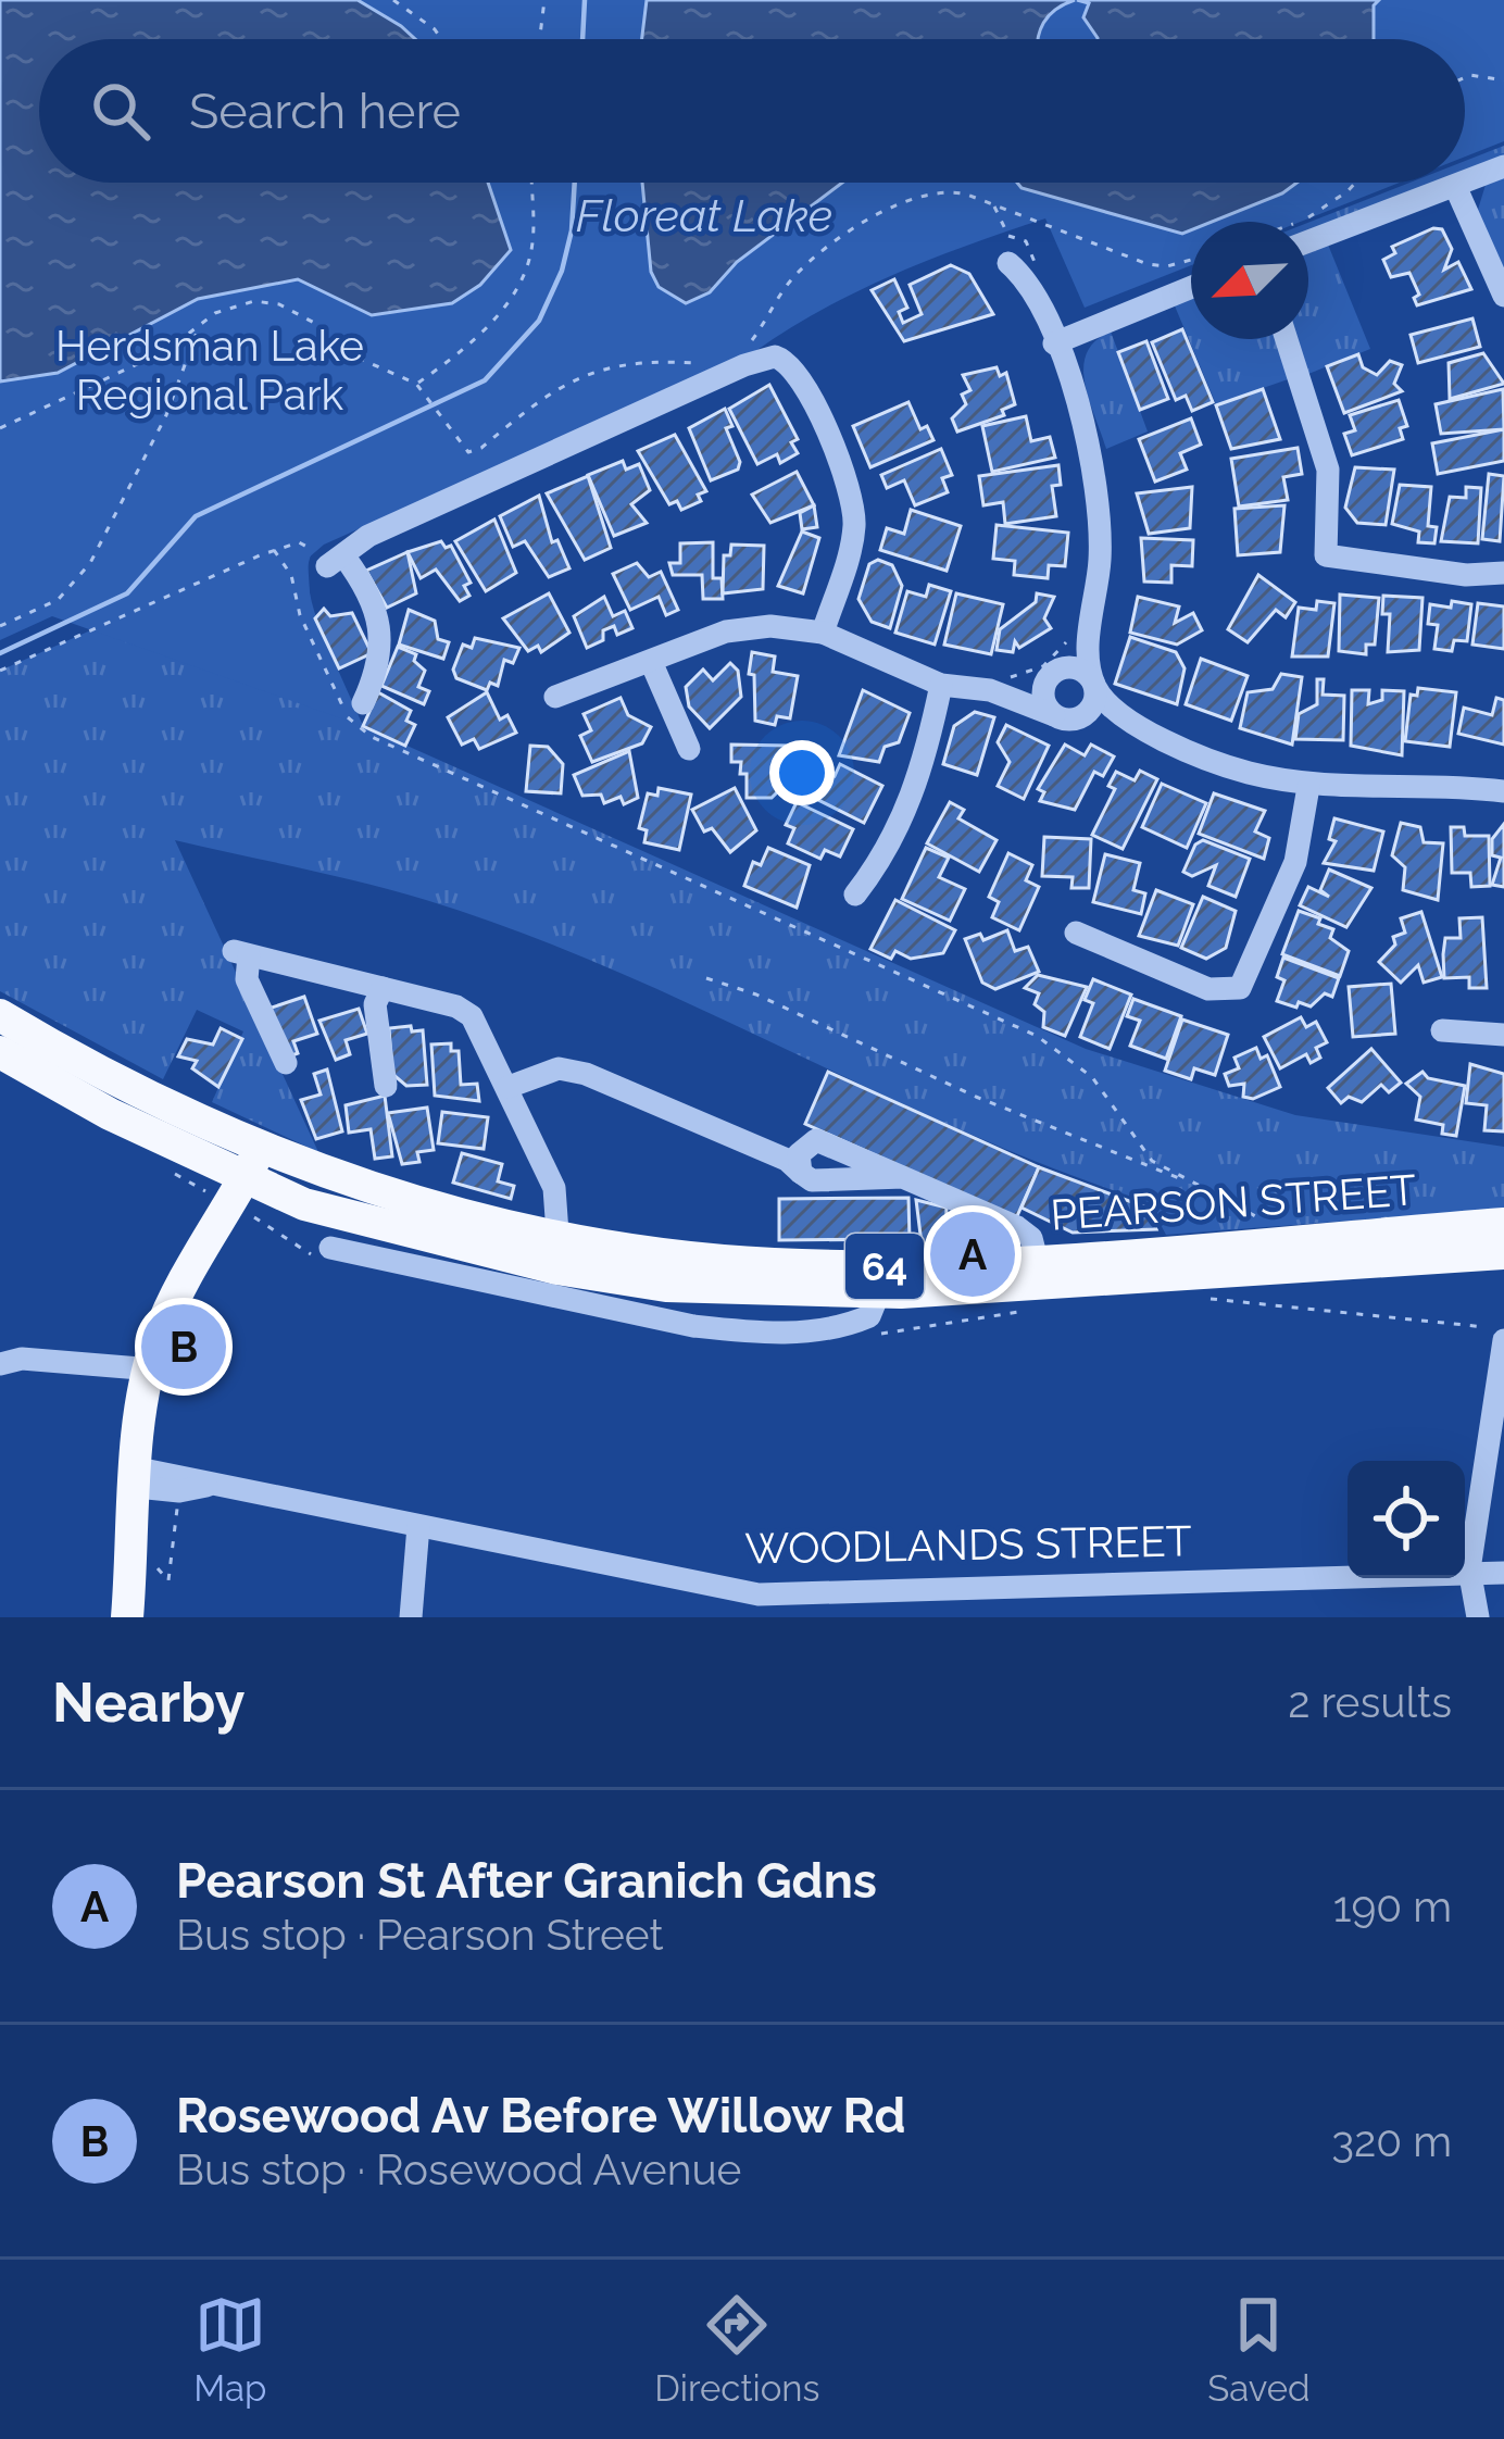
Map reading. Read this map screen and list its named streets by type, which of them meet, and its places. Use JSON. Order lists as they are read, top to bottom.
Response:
{
  "streets": {
    "main road": ["PEARSON STREET", "64"],
    "street": ["WOODLANDS STREET"]
  },
  "water": ["Floreat Lake"],
  "parks": ["Herdsman Lake Regional Park"],
  "north": "bottom left",
  "page": {
    "search": "Search here",
    "pins": ["A", "B"],
    "heading": ["Nearby", "2 results"],
    "list": [
      {
        "mark": "A",
        "name": "Pearson St After Granich Gdns",
        "note": "Bus stop · Pearson Street",
        "value": "190 m"
      },
      {
        "mark": "B",
        "name": "Rosewood Av Before Willow Rd",
        "note": "Bus stop · Rosewood Avenue",
        "value": "320 m"
      }
    ],
    "nav": ["Map", "Directions", "Saved"]
  }
}
